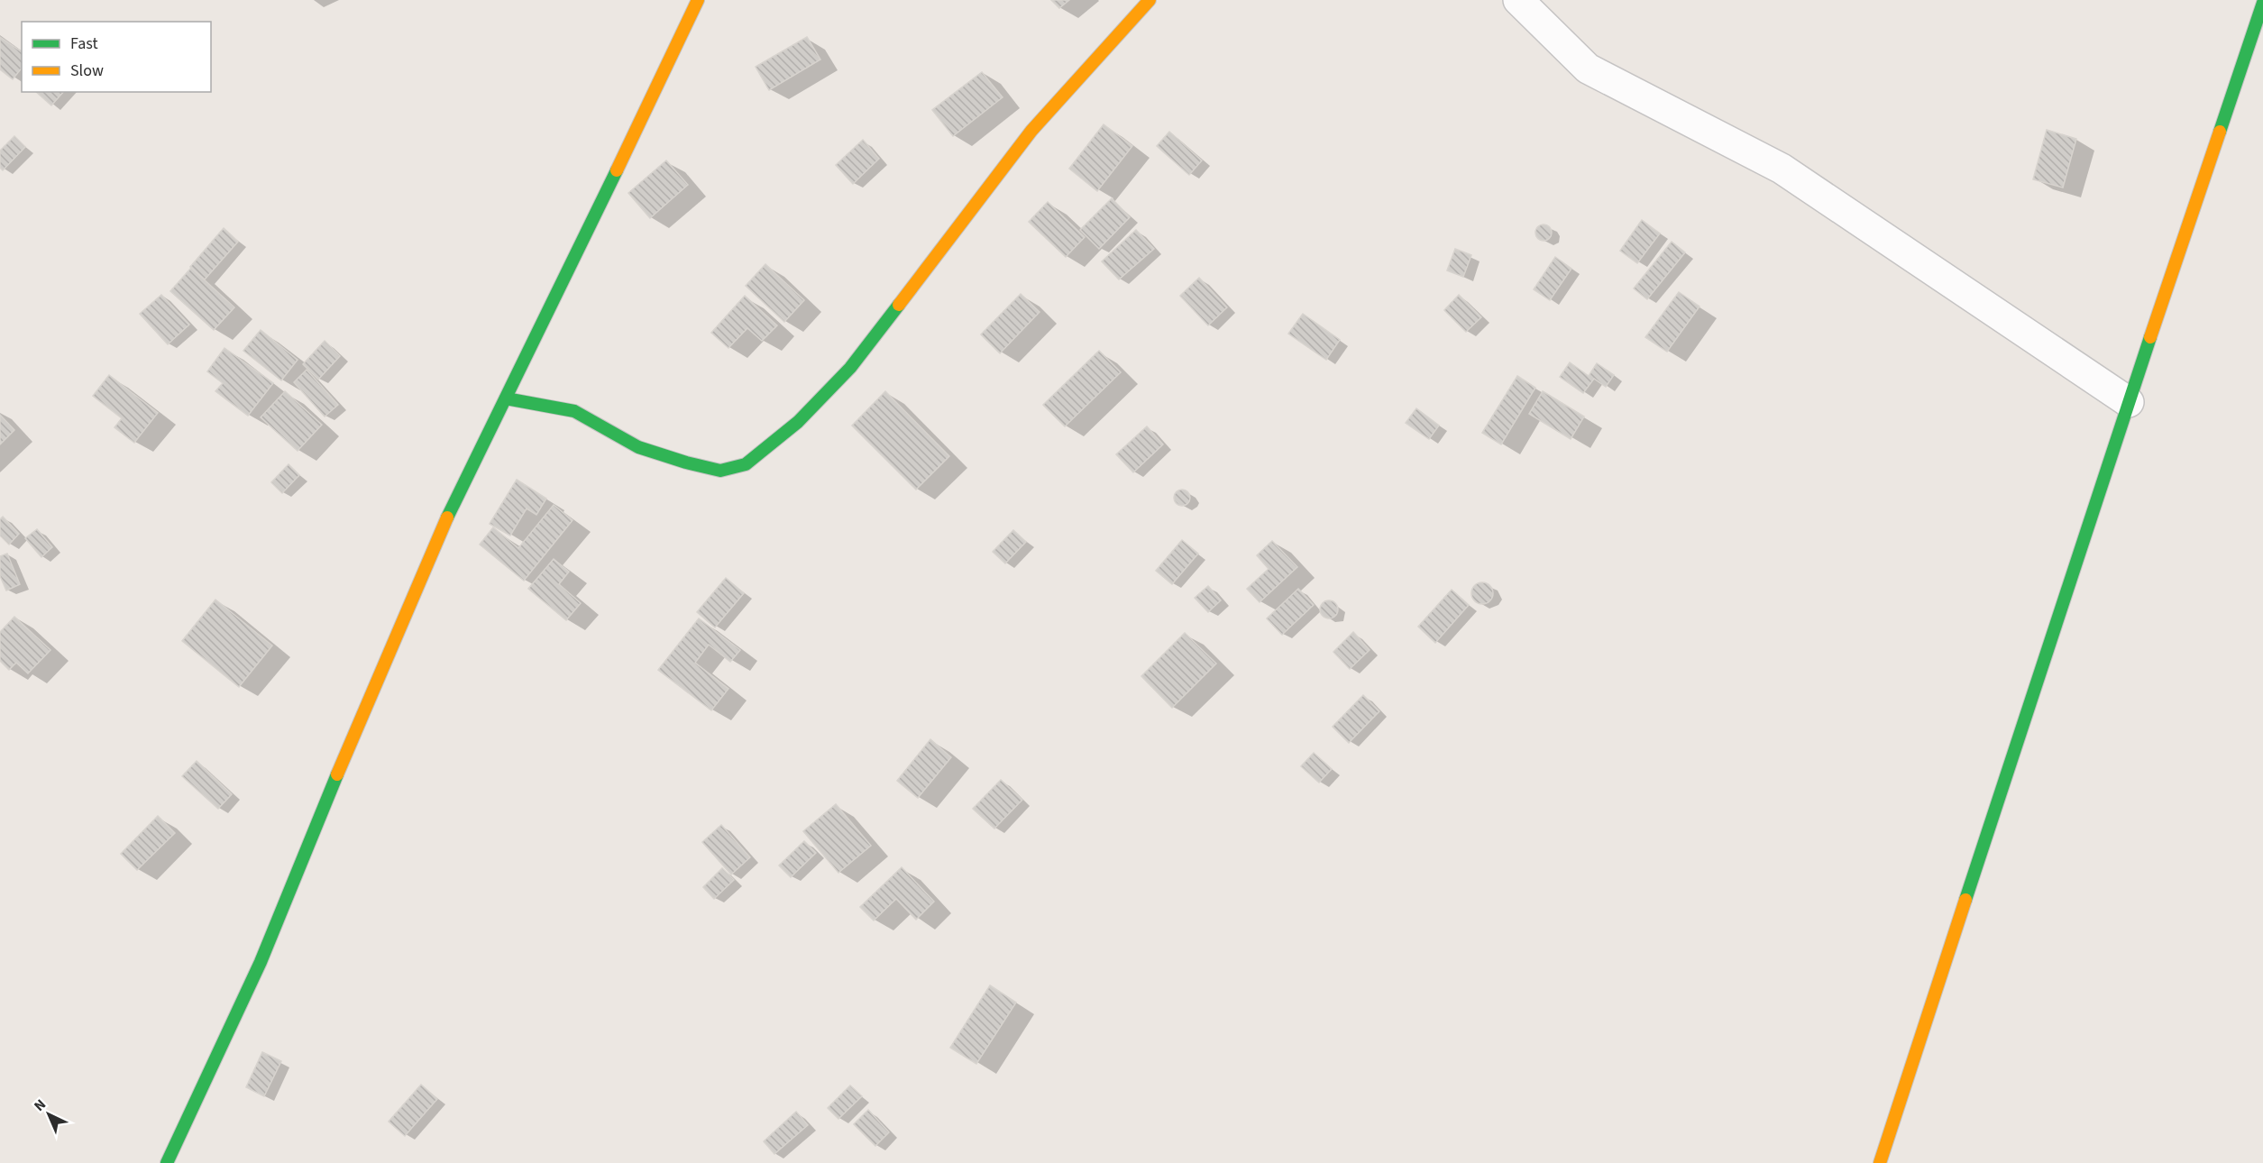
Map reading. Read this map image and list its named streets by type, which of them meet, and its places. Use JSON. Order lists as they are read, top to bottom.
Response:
{
  "legend": ["Fast", "Slow"],
  "north": "top left"
}
